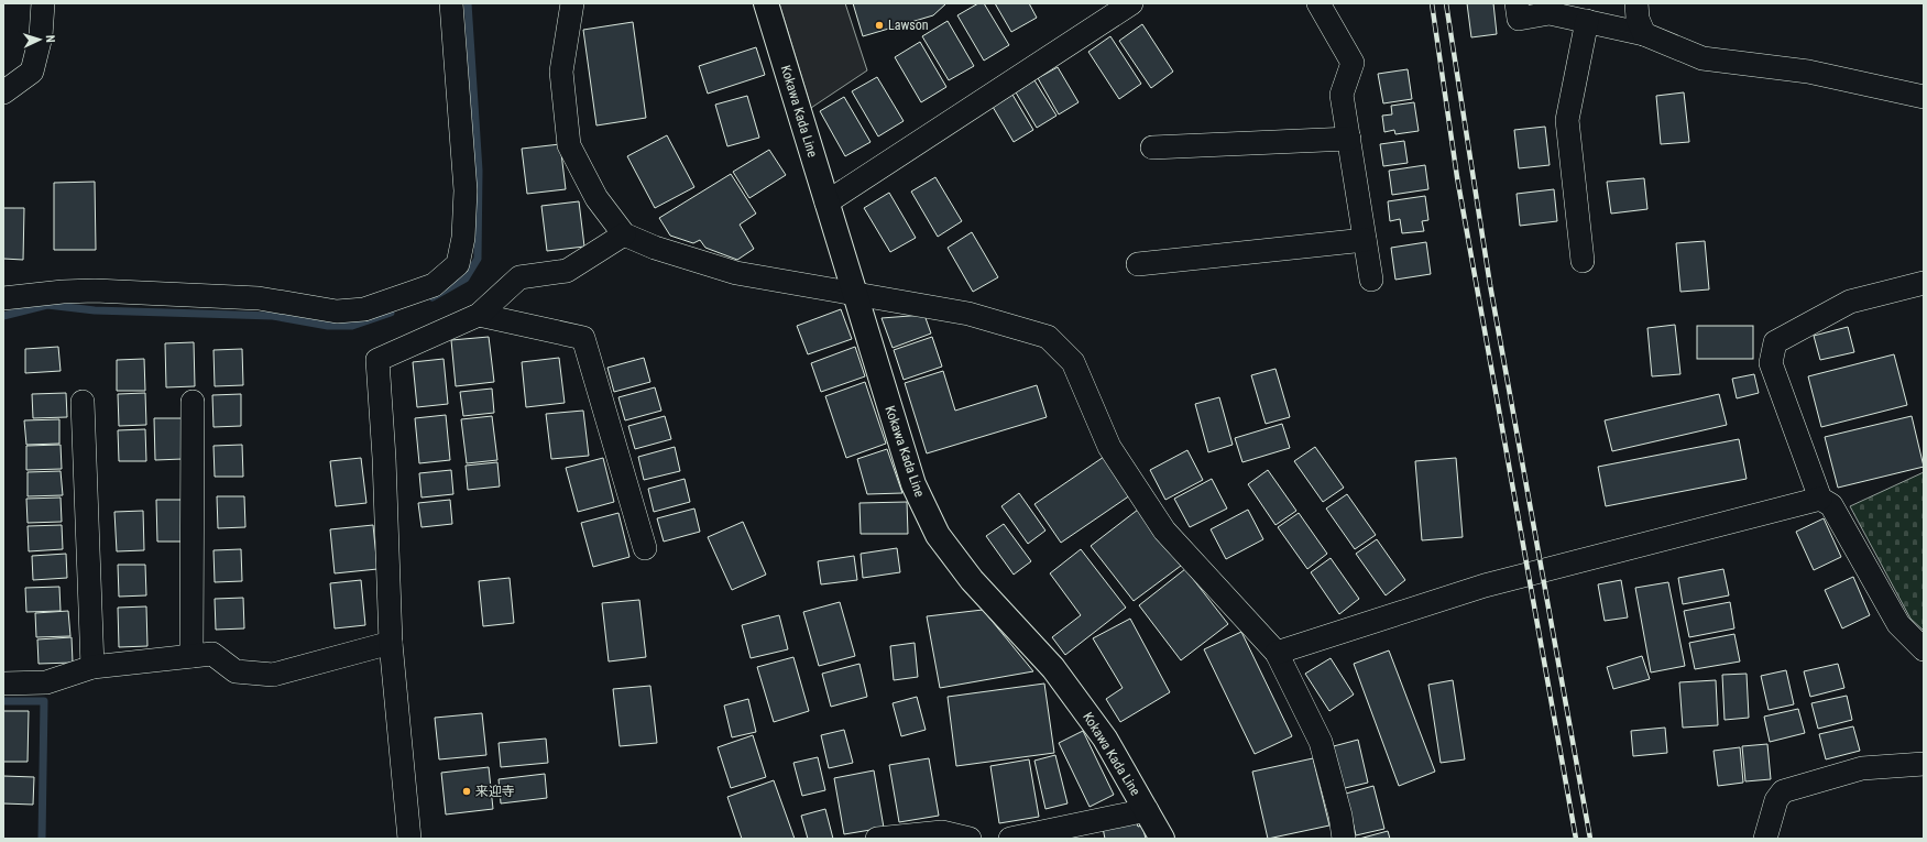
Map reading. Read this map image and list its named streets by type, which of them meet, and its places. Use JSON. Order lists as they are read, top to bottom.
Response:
{
  "streets": {
    "main road": ["Kokawa Kada Line"]
  },
  "places": ["Lawson", "来迎寺"],
  "north": "right"
}
